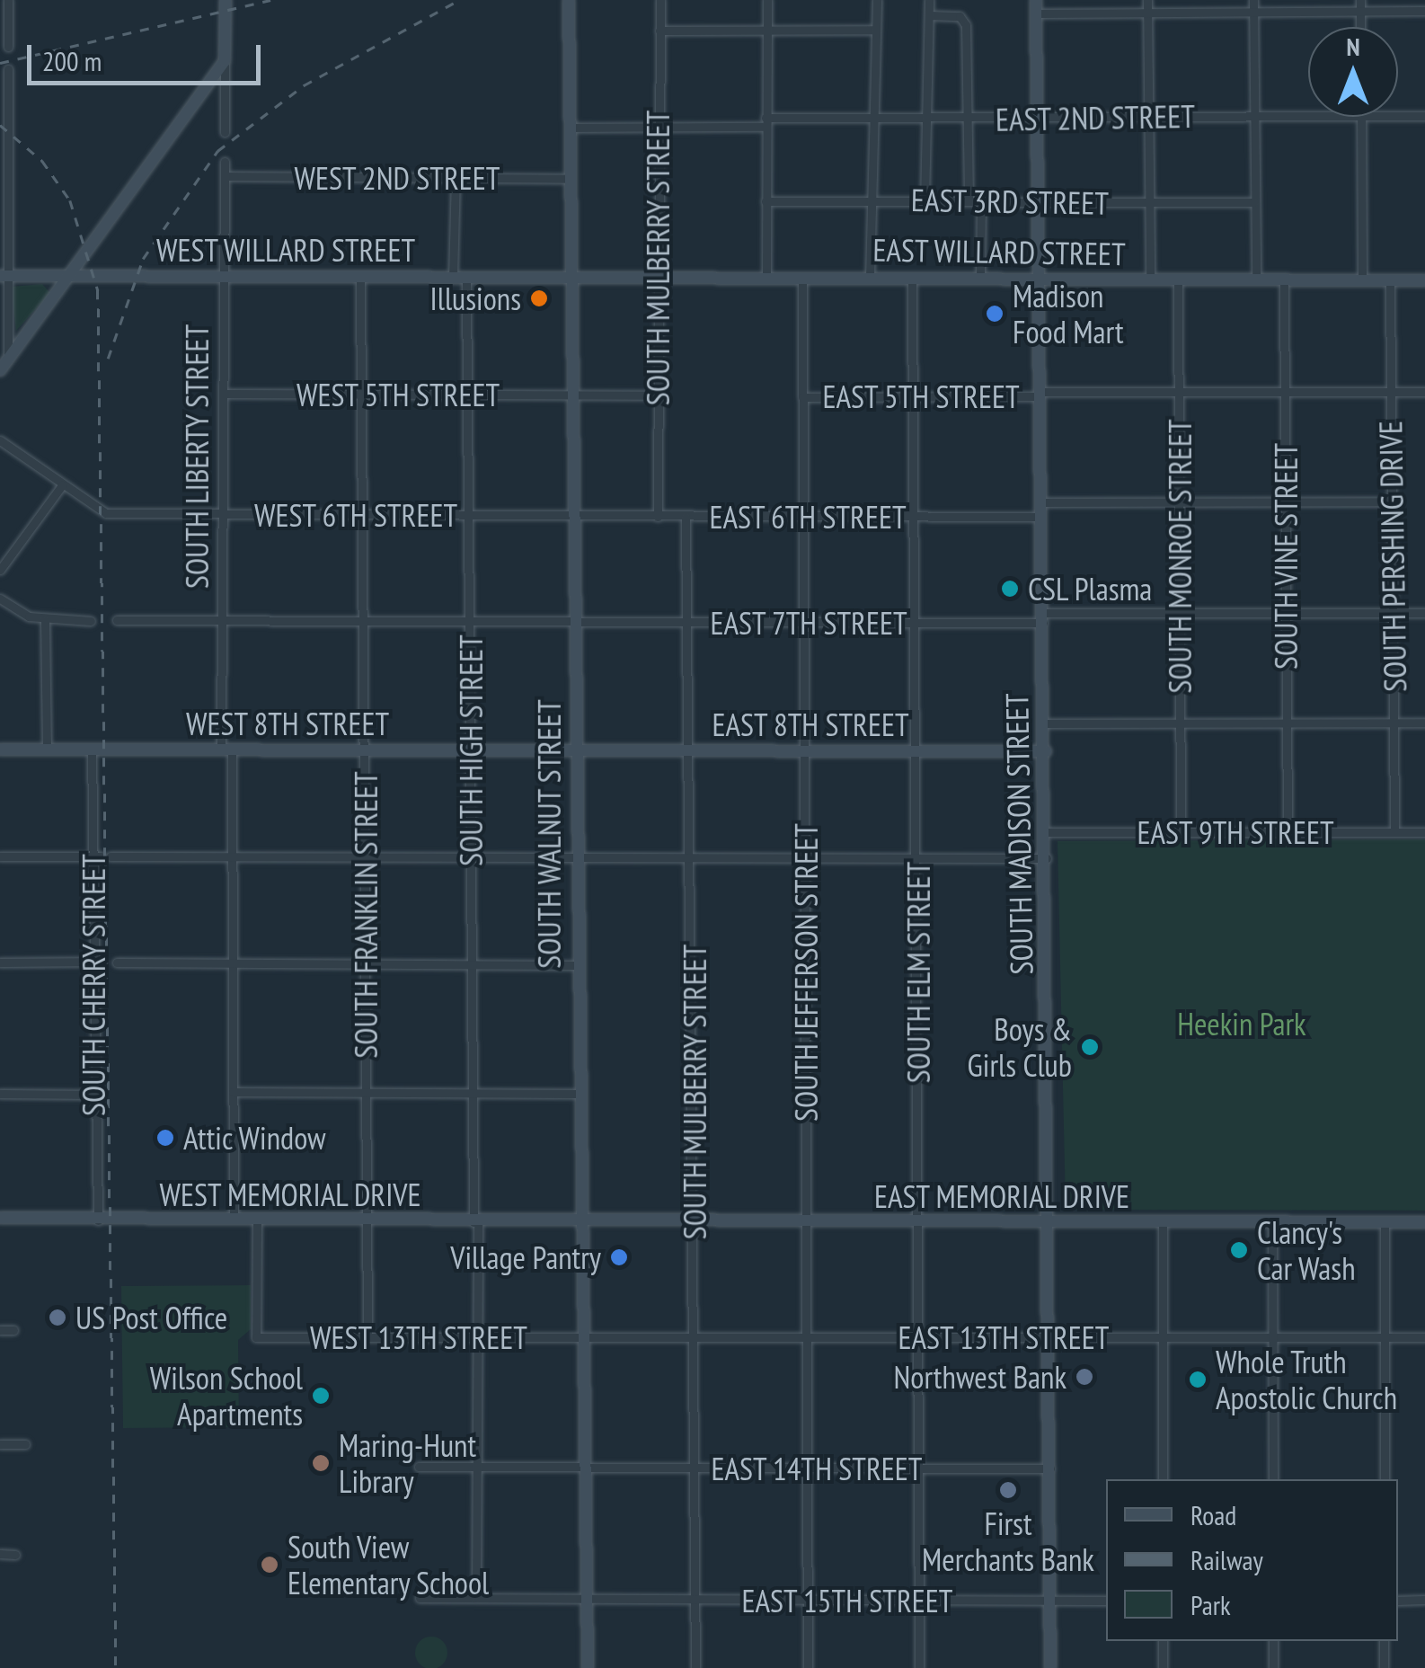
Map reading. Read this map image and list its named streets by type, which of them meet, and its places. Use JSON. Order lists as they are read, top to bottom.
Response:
{
  "streets": {
    "main road": [
      "WEST WILLARD STREET",
      "EAST WILLARD STREET",
      "WEST 8TH STREET",
      "EAST 8TH STREET",
      "SOUTH WALNUT STREET",
      "SOUTH MADISON STREET",
      "WEST MEMORIAL DRIVE",
      "EAST MEMORIAL DRIVE"
    ],
    "street": [
      "EAST 2ND STREET",
      "WEST 2ND STREET",
      "EAST 3RD STREET",
      "SOUTH MULBERRY STREET",
      "WEST 5TH STREET",
      "EAST 5TH STREET",
      "SOUTH LIBERTY STREET",
      "WEST 6TH STREET",
      "EAST 6TH STREET",
      "SOUTH MONROE STREET",
      "SOUTH VINE STREET",
      "SOUTH PERSHING DRIVE",
      "EAST 7TH STREET",
      "SOUTH HIGH STREET",
      "EAST 9TH STREET",
      "SOUTH FRANKLIN STREET",
      "SOUTH JEFFERSON STREET",
      "SOUTH ELM STREET",
      "SOUTH CHERRY STREET",
      "WEST 13TH STREET",
      "EAST 13TH STREET",
      "EAST 14TH STREET",
      "EAST 15TH STREET"
    ]
  },
  "crossings": [
    ["EAST 2ND STREET", "SOUTH MULBERRY STREET"],
    ["EAST 2ND STREET", "SOUTH WALNUT STREET"],
    ["EAST 2ND STREET", "SOUTH MADISON STREET"],
    ["WEST 2ND STREET", "SOUTH LIBERTY STREET"],
    ["WEST 2ND STREET", "SOUTH HIGH STREET"],
    ["WEST 2ND STREET", "SOUTH WALNUT STREET"],
    ["EAST 3RD STREET", "SOUTH MADISON STREET"],
    ["WEST WILLARD STREET", "EAST WILLARD STREET"],
    ["WEST WILLARD STREET", "SOUTH LIBERTY STREET"],
    ["WEST WILLARD STREET", "SOUTH HIGH STREET"],
    ["WEST WILLARD STREET", "SOUTH WALNUT STREET"],
    ["WEST WILLARD STREET", "SOUTH FRANKLIN STREET"],
    ["EAST WILLARD STREET", "SOUTH MULBERRY STREET"],
    ["EAST WILLARD STREET", "SOUTH MONROE STREET"],
    ["EAST WILLARD STREET", "SOUTH VINE STREET"],
    ["EAST WILLARD STREET", "SOUTH PERSHING DRIVE"],
    ["EAST WILLARD STREET", "SOUTH WALNUT STREET"],
    ["EAST WILLARD STREET", "SOUTH MADISON STREET"],
    ["EAST WILLARD STREET", "SOUTH JEFFERSON STREET"],
    ["EAST WILLARD STREET", "SOUTH ELM STREET"],
    ["SOUTH MULBERRY STREET", "EAST 6TH STREET"],
    ["SOUTH MULBERRY STREET", "EAST 7TH STREET"],
    ["SOUTH MULBERRY STREET", "EAST 8TH STREET"],
    ["SOUTH MULBERRY STREET", "EAST MEMORIAL DRIVE"],
    ["SOUTH MULBERRY STREET", "EAST 13TH STREET"],
    ["SOUTH MULBERRY STREET", "EAST 14TH STREET"],
    ["SOUTH MULBERRY STREET", "EAST 15TH STREET"],
    ["WEST 5TH STREET", "SOUTH LIBERTY STREET"],
    ["WEST 5TH STREET", "SOUTH HIGH STREET"],
    ["WEST 5TH STREET", "SOUTH WALNUT STREET"],
    ["WEST 5TH STREET", "SOUTH FRANKLIN STREET"],
    ["EAST 5TH STREET", "SOUTH MONROE STREET"],
    ["EAST 5TH STREET", "SOUTH VINE STREET"],
    ["EAST 5TH STREET", "SOUTH PERSHING DRIVE"],
    ["EAST 5TH STREET", "SOUTH MADISON STREET"],
    ["EAST 5TH STREET", "SOUTH JEFFERSON STREET"],
    ["EAST 5TH STREET", "SOUTH ELM STREET"],
    ["SOUTH LIBERTY STREET", "WEST 6TH STREET"],
    ["SOUTH LIBERTY STREET", "EAST 7TH STREET"],
    ["SOUTH LIBERTY STREET", "WEST 8TH STREET"],
    ["SOUTH LIBERTY STREET", "WEST MEMORIAL DRIVE"],
    ["WEST 6TH STREET", "EAST 6TH STREET"],
    ["WEST 6TH STREET", "SOUTH HIGH STREET"],
    ["WEST 6TH STREET", "SOUTH WALNUT STREET"],
    ["WEST 6TH STREET", "SOUTH FRANKLIN STREET"],
    ["EAST 6TH STREET", "SOUTH WALNUT STREET"],
    ["EAST 6TH STREET", "SOUTH MADISON STREET"],
    ["EAST 6TH STREET", "SOUTH JEFFERSON STREET"],
    ["EAST 6TH STREET", "SOUTH ELM STREET"],
    ["SOUTH MONROE STREET", "EAST 7TH STREET"],
    ["SOUTH MONROE STREET", "EAST 9TH STREET"],
    ["SOUTH VINE STREET", "EAST 7TH STREET"],
    ["SOUTH VINE STREET", "EAST 9TH STREET"],
    ["SOUTH PERSHING DRIVE", "EAST 7TH STREET"],
    ["SOUTH PERSHING DRIVE", "EAST 9TH STREET"],
    ["EAST 7TH STREET", "SOUTH HIGH STREET"],
    ["EAST 7TH STREET", "SOUTH WALNUT STREET"],
    ["EAST 7TH STREET", "SOUTH MADISON STREET"],
    ["EAST 7TH STREET", "SOUTH FRANKLIN STREET"],
    ["EAST 7TH STREET", "SOUTH JEFFERSON STREET"],
    ["EAST 7TH STREET", "SOUTH ELM STREET"],
    ["WEST 8TH STREET", "EAST 8TH STREET"],
    ["WEST 8TH STREET", "SOUTH HIGH STREET"],
    ["WEST 8TH STREET", "SOUTH WALNUT STREET"],
    ["WEST 8TH STREET", "SOUTH FRANKLIN STREET"],
    ["WEST 8TH STREET", "SOUTH CHERRY STREET"],
    ["EAST 8TH STREET", "SOUTH WALNUT STREET"],
    ["EAST 8TH STREET", "SOUTH MADISON STREET"],
    ["EAST 8TH STREET", "SOUTH JEFFERSON STREET"],
    ["EAST 8TH STREET", "SOUTH ELM STREET"],
    ["SOUTH HIGH STREET", "WEST MEMORIAL DRIVE"],
    ["SOUTH HIGH STREET", "WEST 13TH STREET"],
    ["SOUTH HIGH STREET", "EAST 14TH STREET"],
    ["SOUTH HIGH STREET", "EAST 15TH STREET"],
    ["EAST 9TH STREET", "SOUTH MADISON STREET"],
    ["SOUTH WALNUT STREET", "WEST MEMORIAL DRIVE"],
    ["SOUTH WALNUT STREET", "EAST MEMORIAL DRIVE"],
    ["SOUTH WALNUT STREET", "WEST 13TH STREET"],
    ["SOUTH WALNUT STREET", "EAST 13TH STREET"],
    ["SOUTH WALNUT STREET", "EAST 14TH STREET"],
    ["SOUTH WALNUT STREET", "EAST 15TH STREET"],
    ["SOUTH MADISON STREET", "EAST MEMORIAL DRIVE"],
    ["SOUTH MADISON STREET", "EAST 13TH STREET"],
    ["SOUTH MADISON STREET", "EAST 14TH STREET"],
    ["SOUTH MADISON STREET", "EAST 15TH STREET"],
    ["SOUTH FRANKLIN STREET", "WEST MEMORIAL DRIVE"],
    ["SOUTH FRANKLIN STREET", "WEST 13TH STREET"],
    ["SOUTH JEFFERSON STREET", "EAST MEMORIAL DRIVE"],
    ["SOUTH JEFFERSON STREET", "EAST 13TH STREET"],
    ["SOUTH JEFFERSON STREET", "EAST 14TH STREET"],
    ["SOUTH JEFFERSON STREET", "EAST 15TH STREET"],
    ["SOUTH ELM STREET", "EAST MEMORIAL DRIVE"],
    ["SOUTH ELM STREET", "EAST 13TH STREET"],
    ["SOUTH ELM STREET", "EAST 14TH STREET"],
    ["SOUTH ELM STREET", "EAST 15TH STREET"],
    ["SOUTH CHERRY STREET", "WEST MEMORIAL DRIVE"],
    ["WEST MEMORIAL DRIVE", "EAST MEMORIAL DRIVE"],
    ["WEST MEMORIAL DRIVE", "WEST 13TH STREET"],
    ["WEST 13TH STREET", "EAST 13TH STREET"]
  ],
  "parks": ["Heekin Park"],
  "places": [
    "Illusions",
    "Madison Food Mart",
    "CSL Plasma",
    "Boys & Girls Club",
    "Attic Window",
    "Clancy's Car Wash",
    "Village Pantry",
    "US Post Office",
    "Northwest Bank",
    "Whole Truth Apostolic Church",
    "Wilson School Apartments",
    "Maring-Hunt Library",
    "First Merchants Bank",
    "South View Elementary School"
  ],
  "legend": ["Road", "Railway", "Park"],
  "scale_bar": "200 m",
  "north": "top"
}
